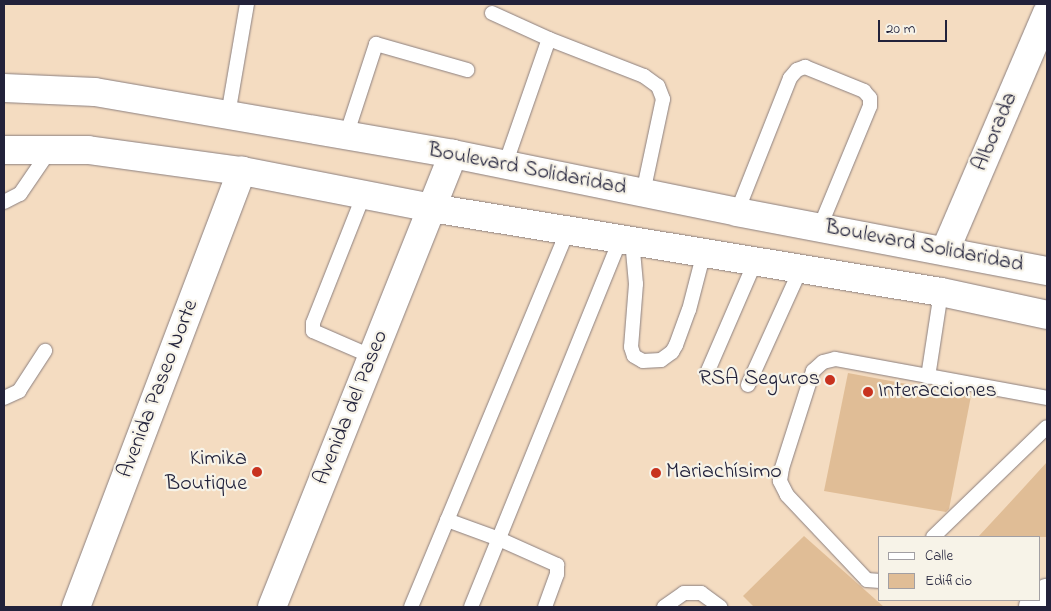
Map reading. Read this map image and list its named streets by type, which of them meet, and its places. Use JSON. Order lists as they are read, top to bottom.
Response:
{
  "streets": {
    "main road": [
      "Alborada",
      "Boulevard Solidaridad",
      "Avenida Paseo Norte",
      "Avenida del Paseo"
    ]
  },
  "crossings": [
    ["Alborada", "Boulevard Solidaridad"],
    ["Boulevard Solidaridad", "Avenida Paseo Norte"],
    ["Boulevard Solidaridad", "Avenida del Paseo"]
  ],
  "places": [
    "RSA Seguros",
    "Interacciones",
    "Kimika Boutique",
    "Mariachísimo"
  ],
  "legend": ["Calle", "Edificio"],
  "scale_bar": "20 m"
}
